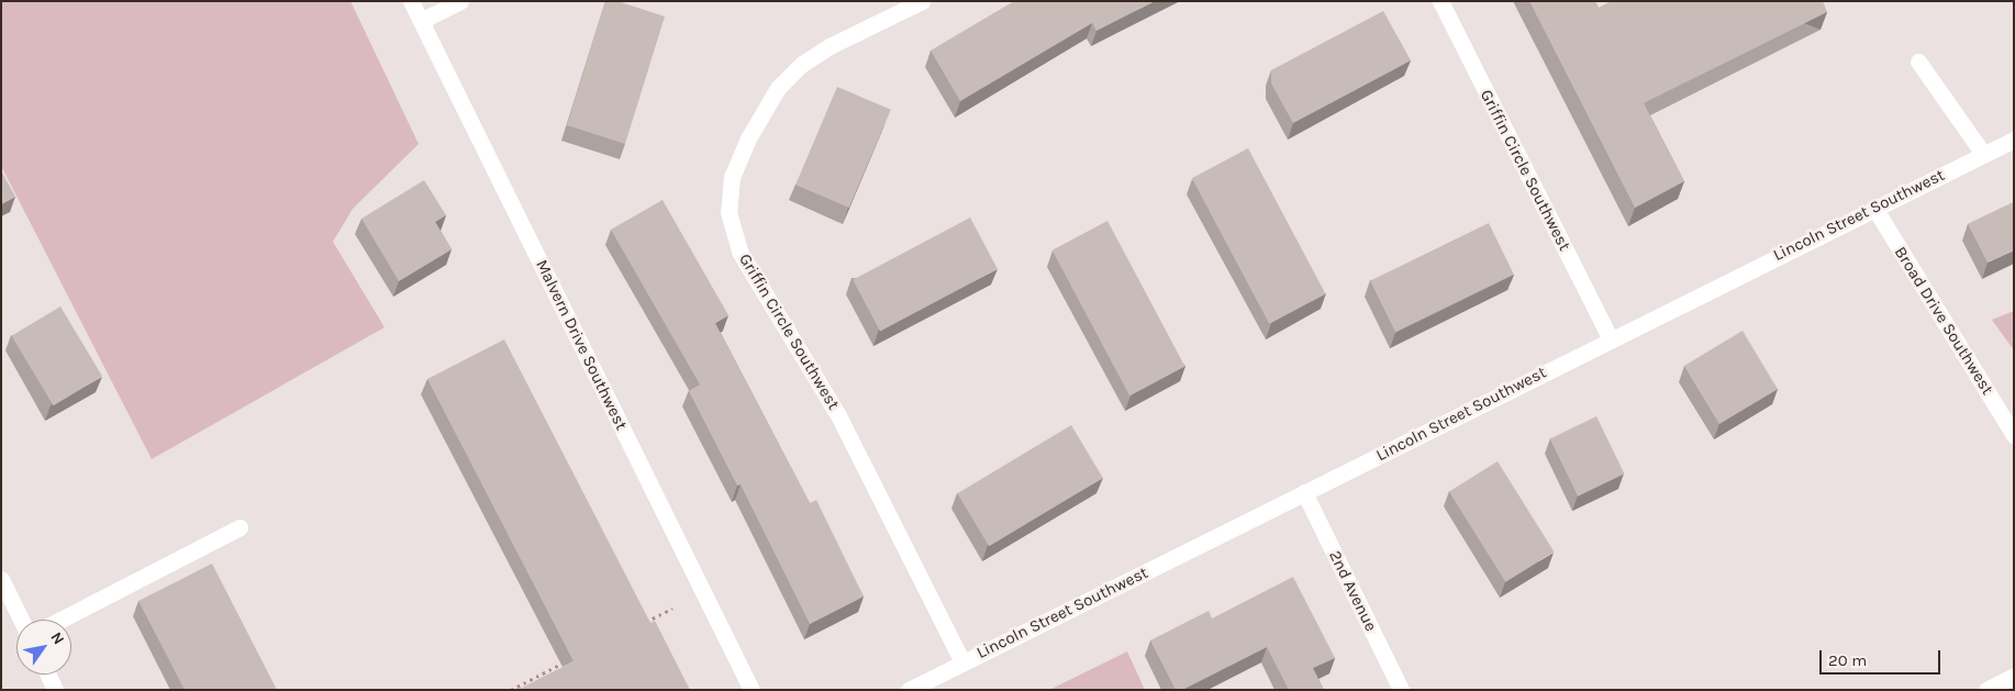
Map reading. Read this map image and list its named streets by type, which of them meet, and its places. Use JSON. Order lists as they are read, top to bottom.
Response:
{
  "streets": {
    "street": [
      "Griffin Circle Southwest",
      "Lincoln Street Southwest",
      "Broad Drive Southwest",
      "Malvern Drive Southwest",
      "2nd Avenue"
    ]
  },
  "crossings": [
    ["Griffin Circle Southwest", "Lincoln Street Southwest"],
    ["Lincoln Street Southwest", "Broad Drive Southwest"],
    ["Lincoln Street Southwest", "2nd Avenue"]
  ],
  "scale_bar": "20 m",
  "north": "top right"
}
